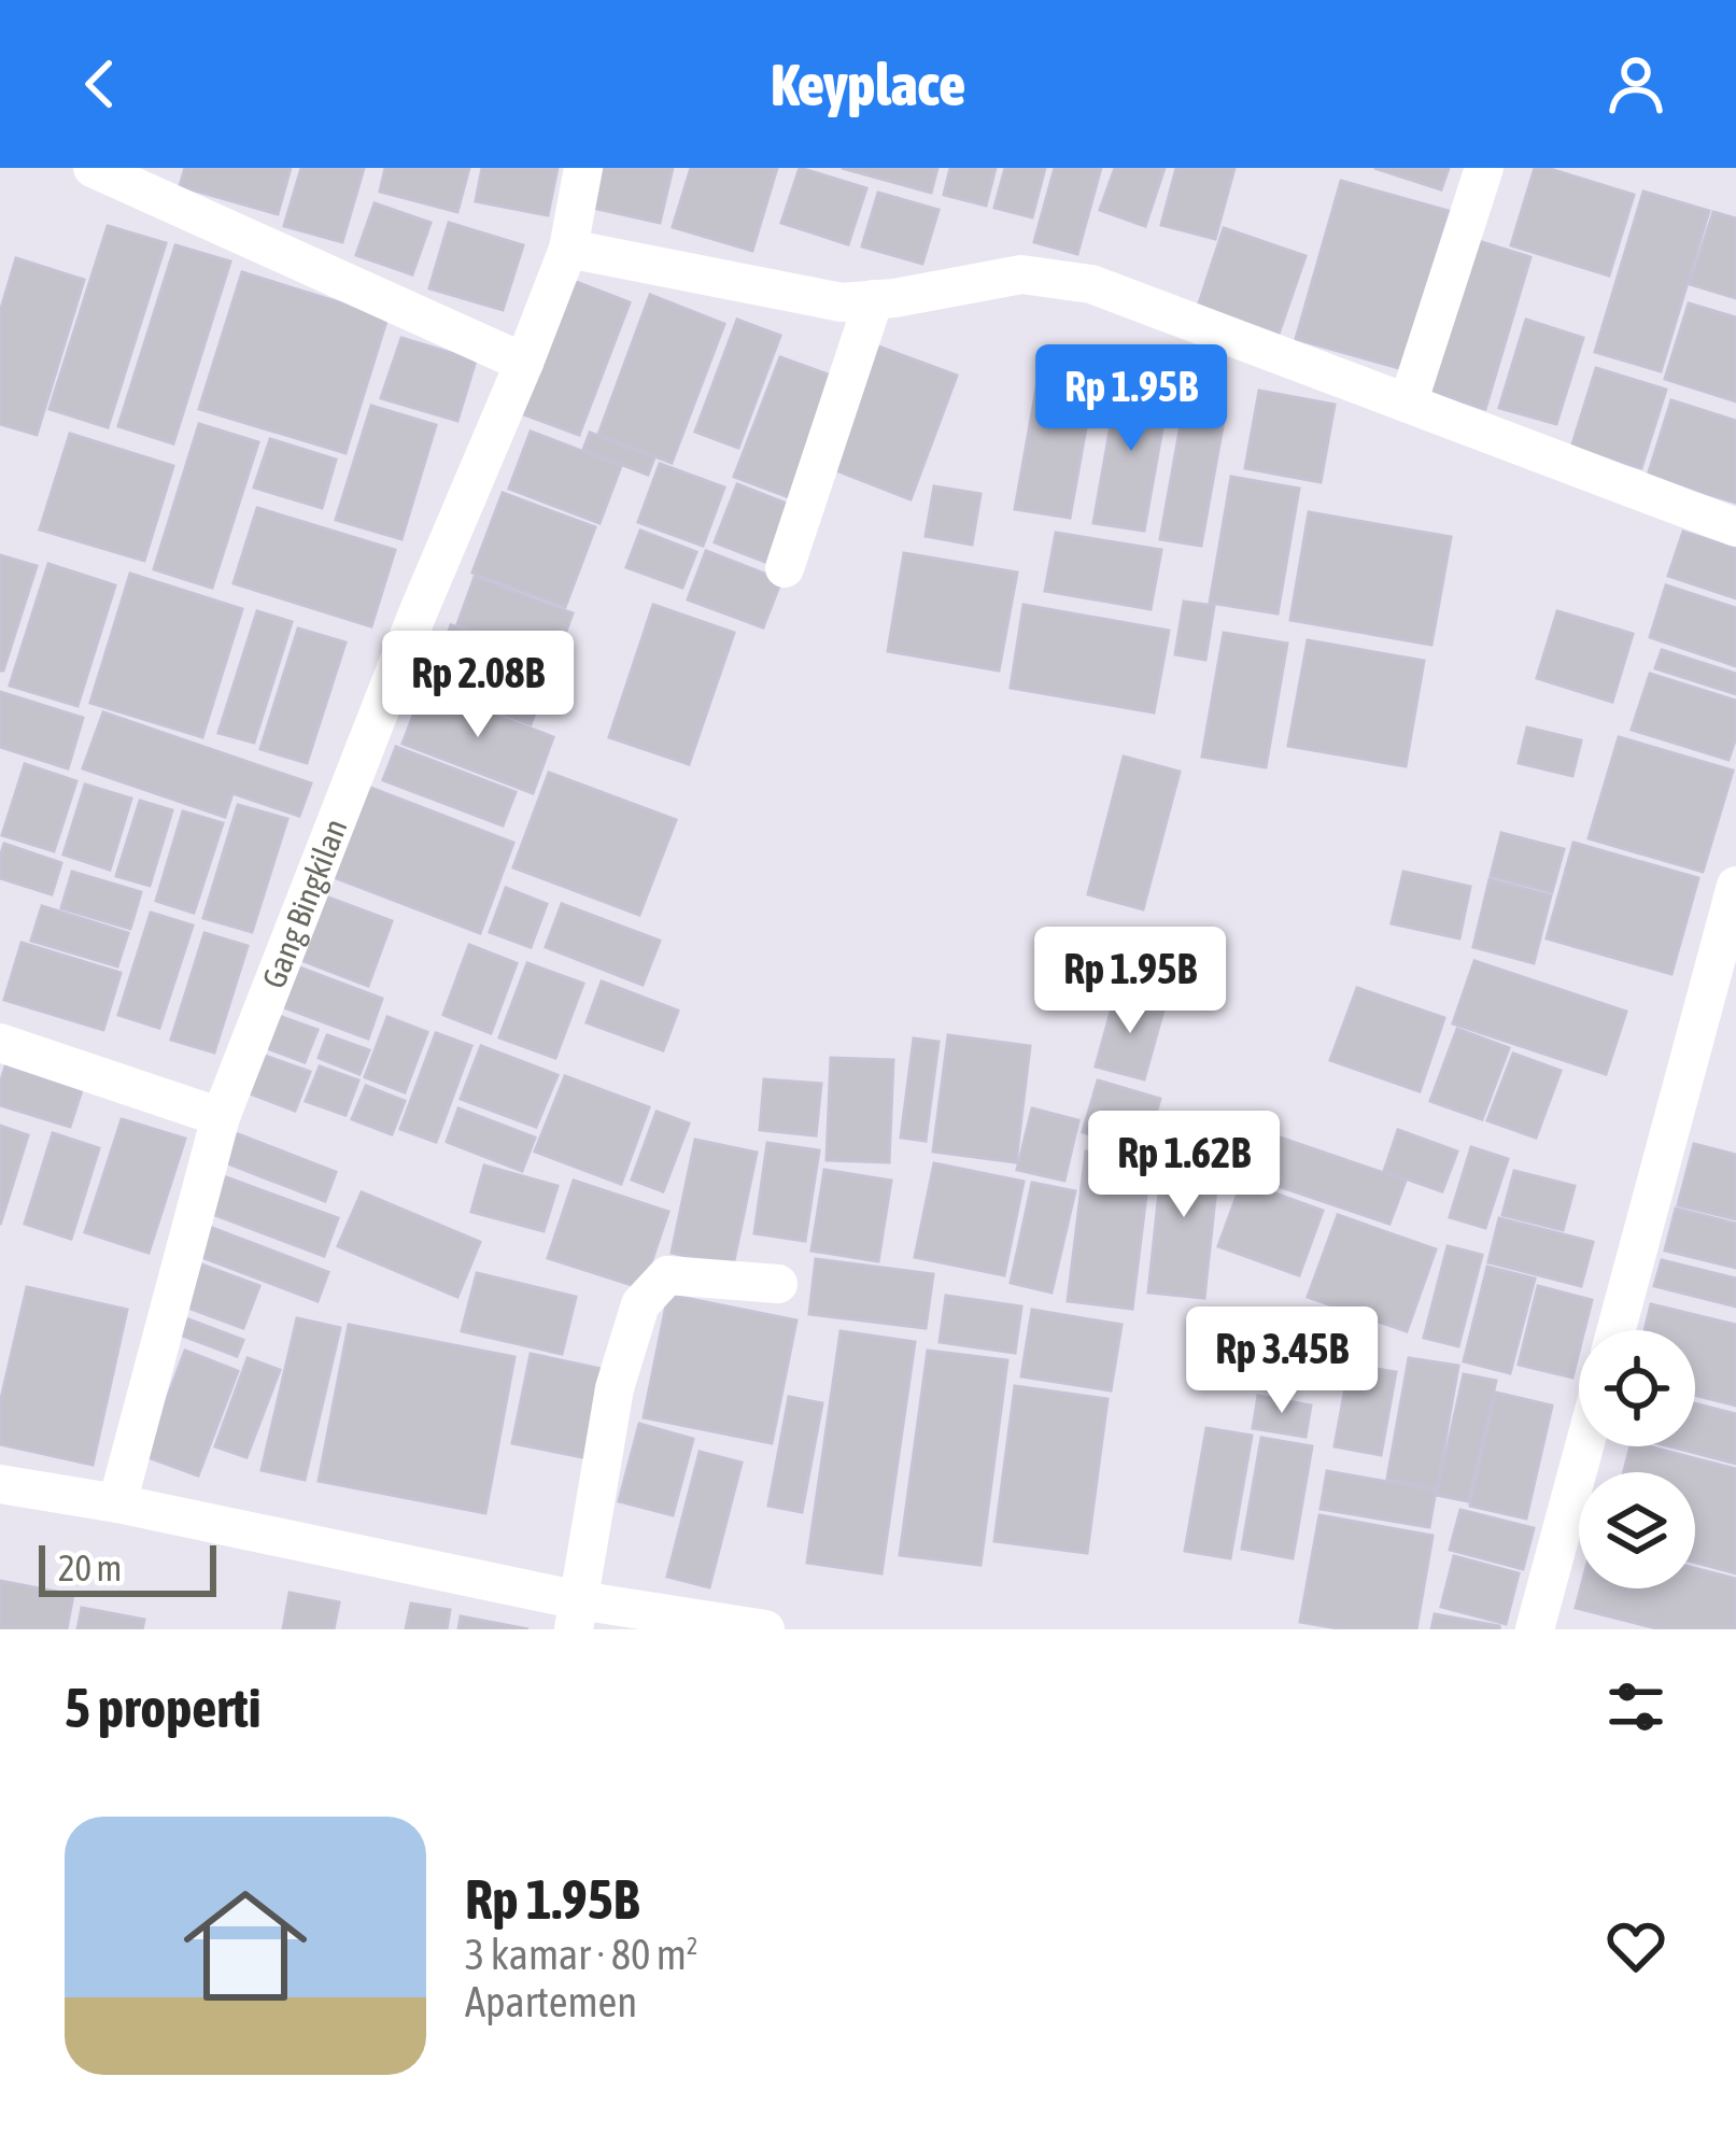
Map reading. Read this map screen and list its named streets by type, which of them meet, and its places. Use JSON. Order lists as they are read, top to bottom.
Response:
{
  "streets": {
    "street": ["Gang Bingkilan"]
  },
  "scale_bar": "20 m",
  "page": {
    "header": "Keyplace",
    "price": [
      "Rp 1.95B",
      "Rp 2.08B",
      "Rp 1.95B",
      "Rp 1.62B",
      "Rp 3.45B"
    ],
    "scale": "20 m",
    "heading": "5 properti",
    "list": [
      {
        "name": "Rp 1.95B",
        "note": "3 kamar · 80 m² · Apartemen"
      }
    ]
  }
}
